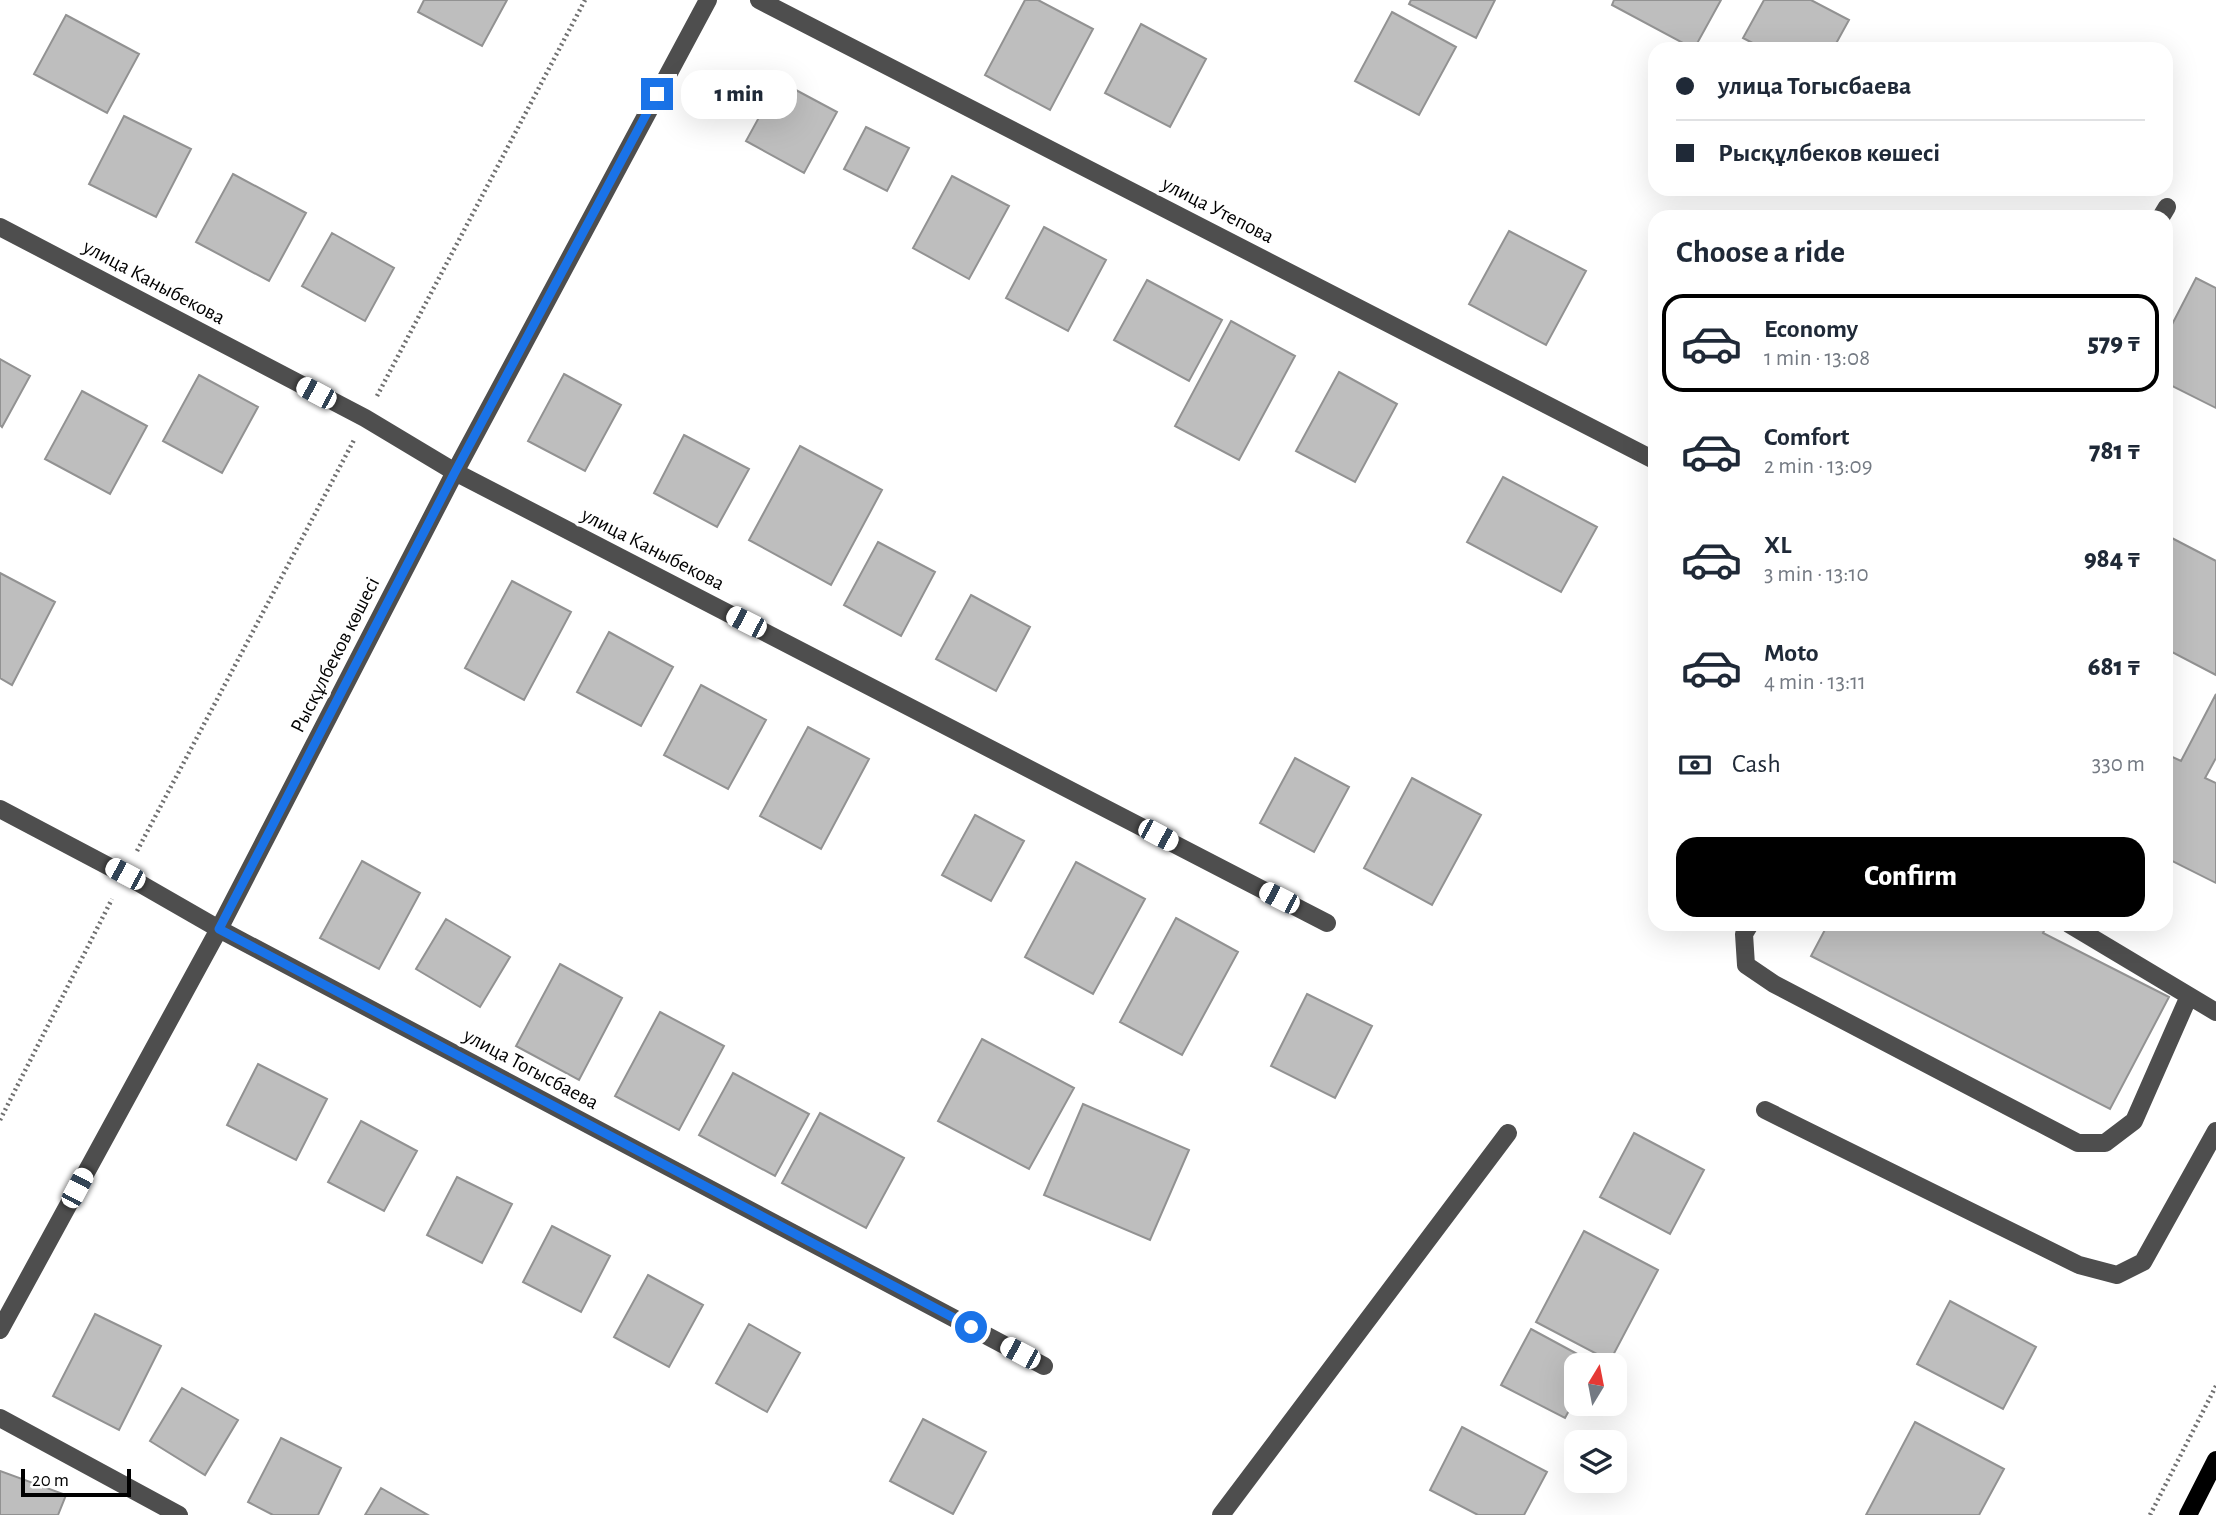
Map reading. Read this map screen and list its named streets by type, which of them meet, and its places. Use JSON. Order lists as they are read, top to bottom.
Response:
{
  "streets": {
    "street": [
      "улица Утепова",
      "улица Каныбекова",
      "Рысқұлбеков көшесі",
      "улица Тогысбаева"
    ]
  },
  "crossings": [
    ["улица Каныбекова", "Рысқұлбеков көшесі"],
    ["Рысқұлбеков көшесі", "улица Тогысбаева"]
  ],
  "scale_bar": "20 m",
  "north": "top",
  "page": {
    "banner": ["улица Тогысбаева", "Рысқұлбеков көшесі"],
    "bubble": "1 min",
    "heading": "Choose a ride",
    "list": [
      {
        "name": "Economy",
        "note": "1 min · 13:08",
        "value": "579 ₸"
      },
      {
        "name": "Comfort",
        "note": "2 min · 13:09",
        "value": "781 ₸"
      },
      {
        "name": "XL",
        "note": "3 min · 13:10",
        "value": "984 ₸"
      },
      {
        "name": "Moto",
        "note": "4 min · 13:11",
        "value": "681 ₸"
      }
    ],
    "pay": ["Cash", "330 m"],
    "buttons": "Confirm",
    "scale": "20 m"
  }
}
